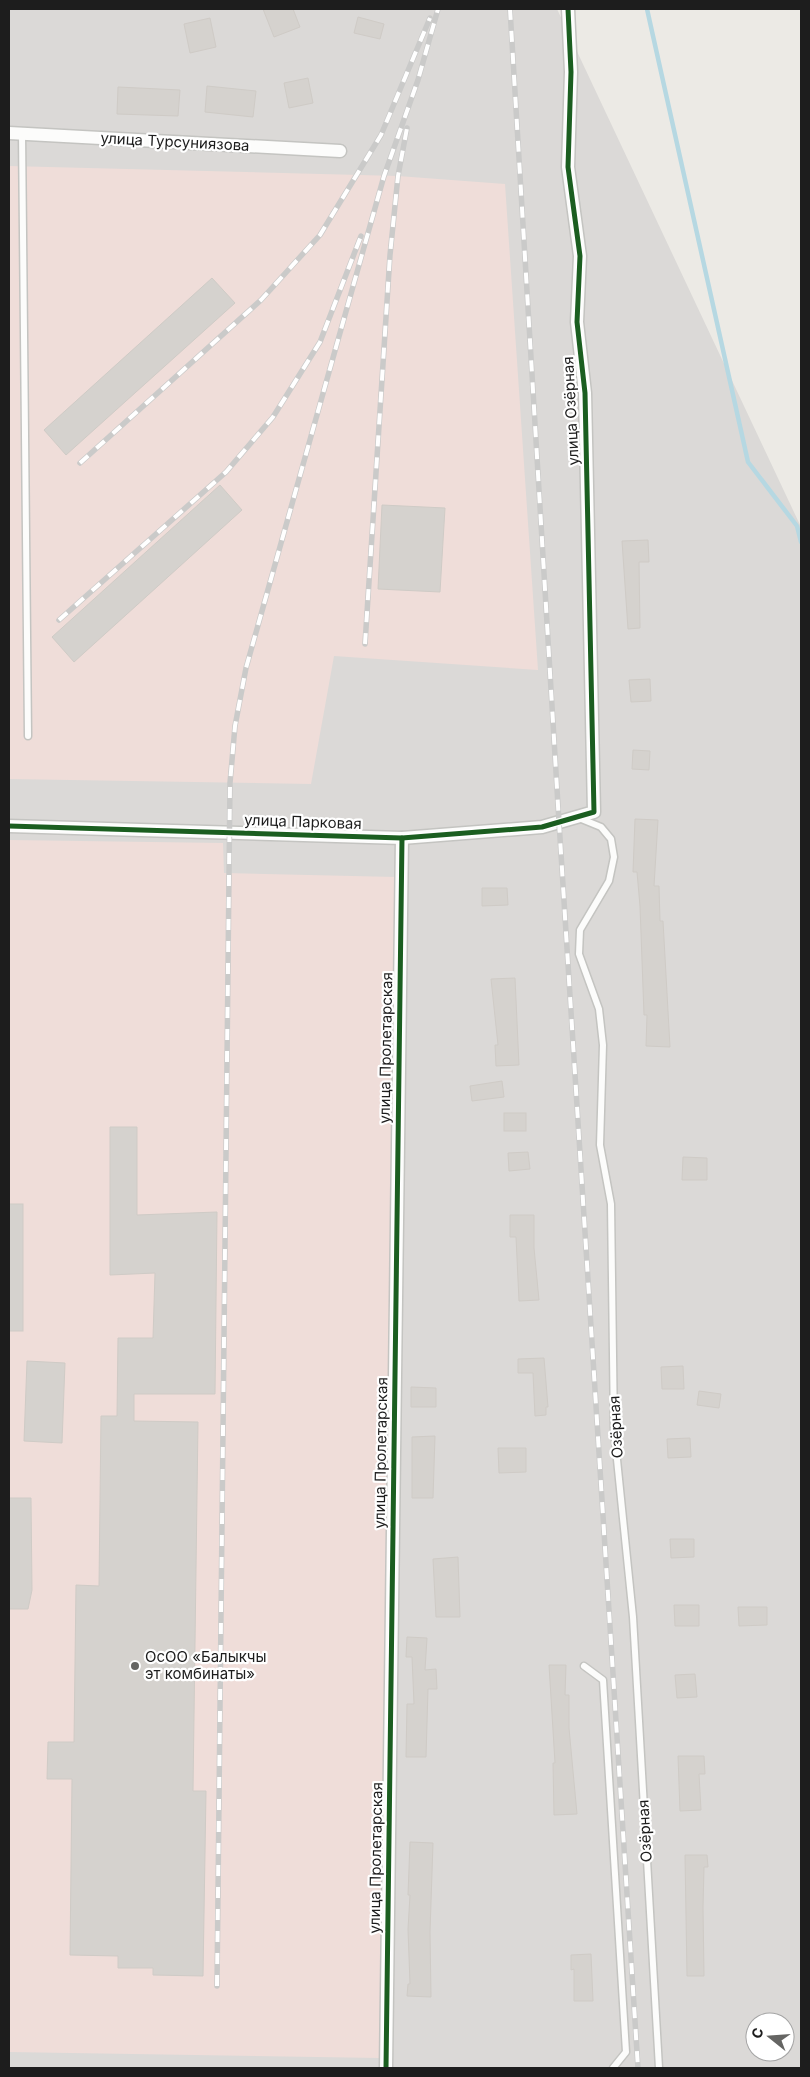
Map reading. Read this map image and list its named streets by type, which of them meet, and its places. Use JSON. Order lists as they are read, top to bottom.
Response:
{
  "streets": {
    "street": [
      "улица Турсуниязова",
      "улица Озёрная",
      "улица Парковая",
      "улица Пролетарская"
    ],
    "lane": ["Озёрная"]
  },
  "crossings": [
    ["улица Озёрная", "улица Парковая"],
    ["улица Парковая", "улица Пролетарская"],
    ["улица Парковая", "Озёрная"]
  ],
  "places": ["ОсОО «Балыкчы эт комбинаты»"],
  "north": "left"
}
